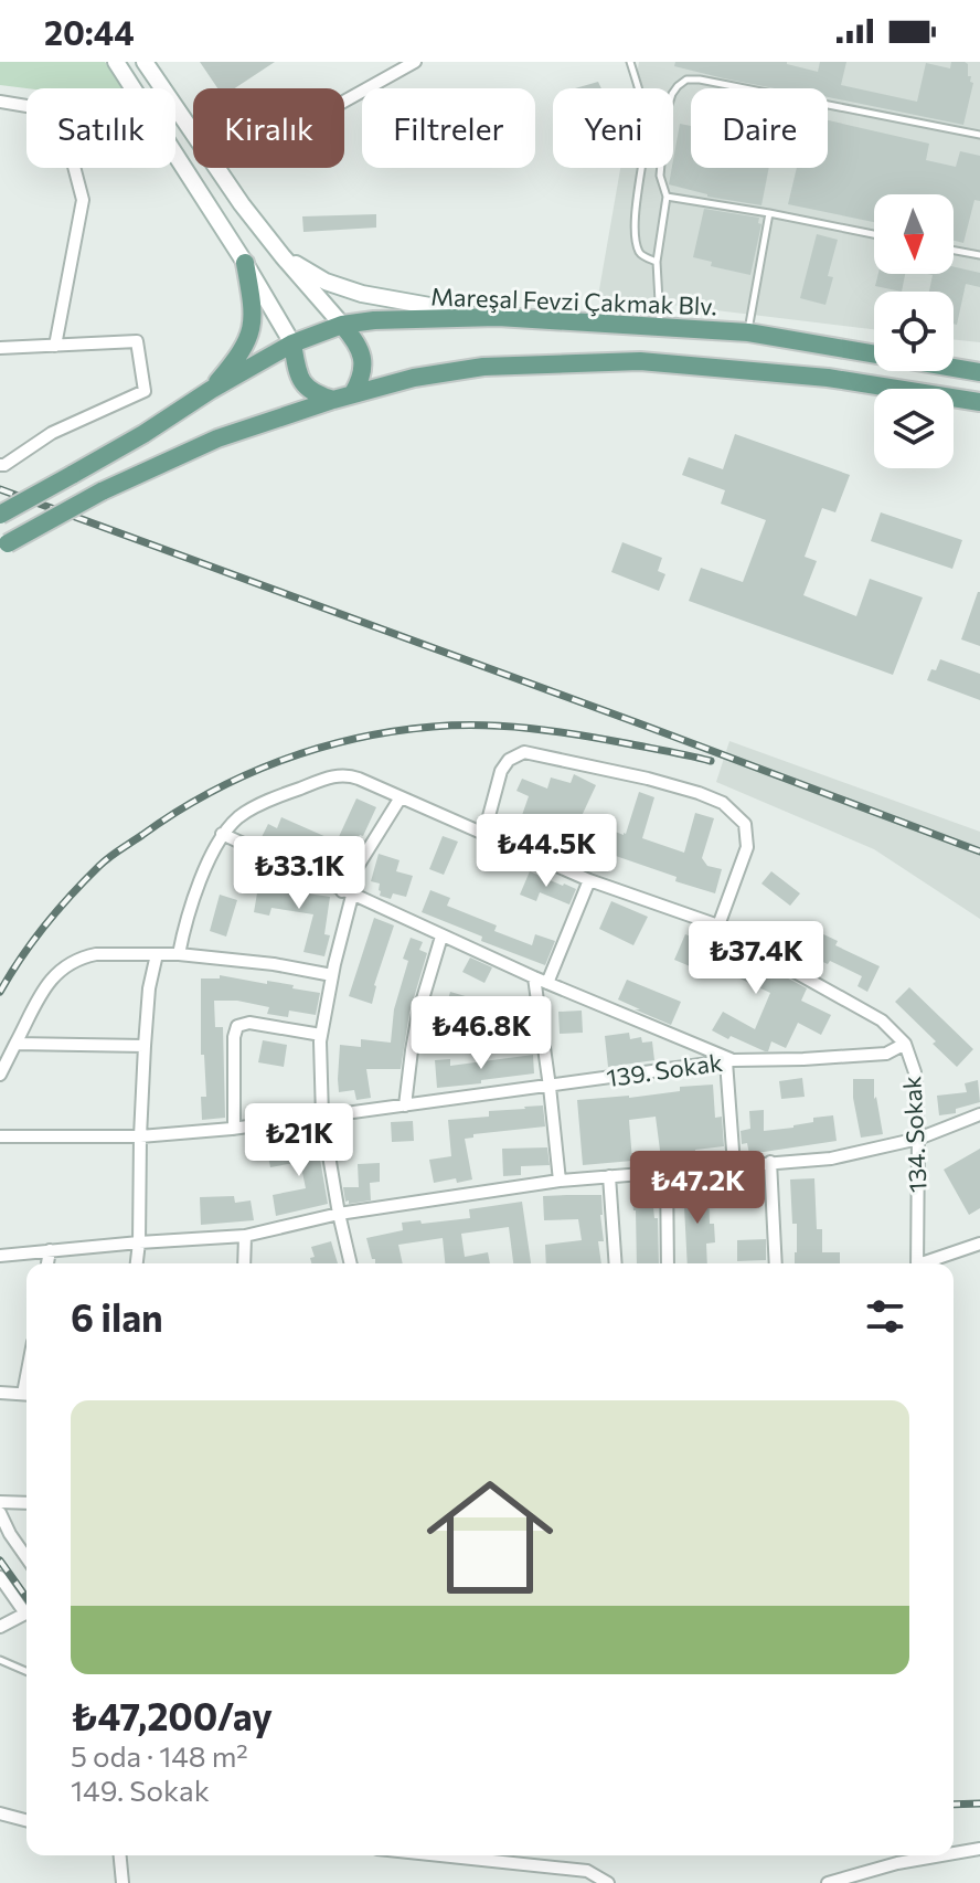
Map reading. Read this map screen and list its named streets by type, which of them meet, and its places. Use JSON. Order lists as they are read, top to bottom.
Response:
{
  "streets": {
    "main road": ["Mareşal Fevzi Çakmak Blv."],
    "street": ["139. Sokak", "134. Sokak"]
  },
  "crossings": [
    ["139. Sokak", "134. Sokak"]
  ],
  "north": "bottom",
  "page": {
    "status": "20:44",
    "chip": [
      "Satılık",
      "Kiralık",
      "Filtreler",
      "Yeni",
      "Daire"
    ],
    "price": [
      "₺44.5K",
      "₺33.1K",
      "₺37.4K",
      "₺46.8K",
      "₺21K",
      "₺47.2K"
    ],
    "heading": "6 ilan",
    "list": [
      {
        "name": "₺47,200/ay",
        "note": "5 oda · 148 m² · 149. Sokak"
      }
    ]
  }
}
